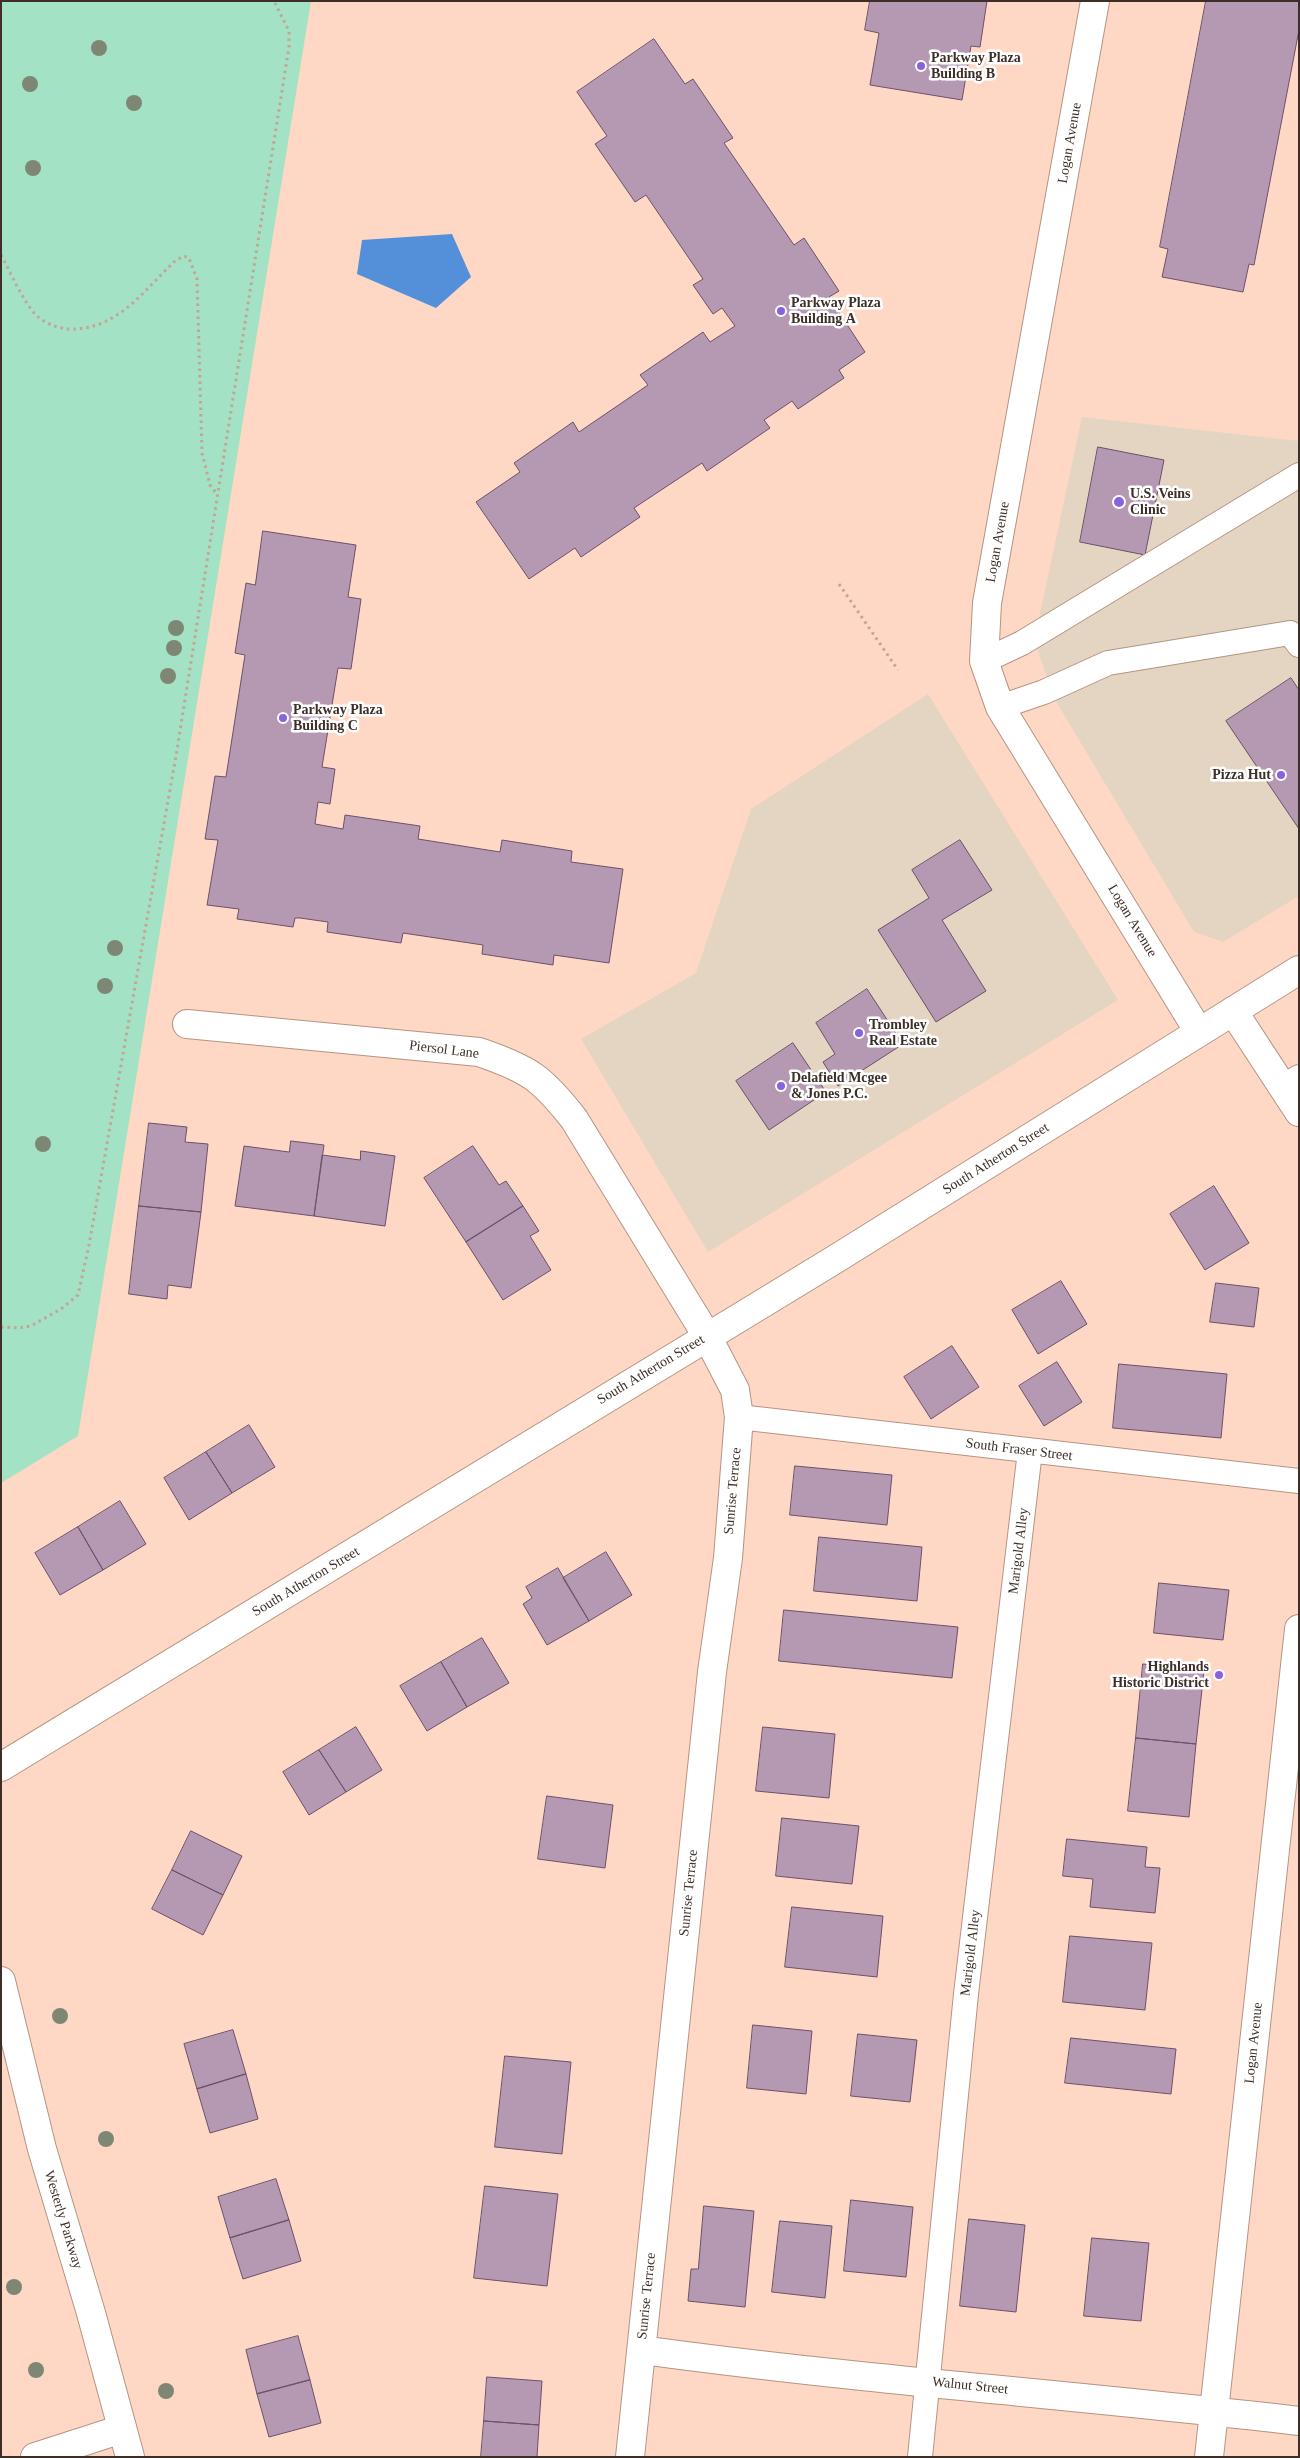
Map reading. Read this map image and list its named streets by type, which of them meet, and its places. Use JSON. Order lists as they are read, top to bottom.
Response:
{
  "streets": {
    "street": [
      "Logan Avenue",
      "Piersol Lane",
      "South Atherton Street",
      "Sunrise Terrace",
      "Westerly Parkway",
      "Walnut Street"
    ],
    "lane": ["South Fraser Street", "Marigold Alley"]
  },
  "crossings": [
    ["Logan Avenue", "South Atherton Street"],
    ["Logan Avenue", "Walnut Street"],
    ["Piersol Lane", "South Atherton Street"],
    ["Piersol Lane", "Sunrise Terrace"],
    ["South Atherton Street", "Sunrise Terrace"],
    ["South Fraser Street", "Sunrise Terrace"],
    ["South Fraser Street", "Marigold Alley"],
    ["Sunrise Terrace", "Walnut Street"],
    ["Marigold Alley", "Walnut Street"]
  ],
  "places": [
    "Parkway Plaza Building B",
    "Parkway Plaza Building A",
    "U.S. Veins Clinic",
    "Parkway Plaza Building C",
    "Pizza Hut",
    "Trombley Real Estate",
    "Delafield Mcgee & Jones P.C.",
    "Highlands Historic District"
  ]
}
